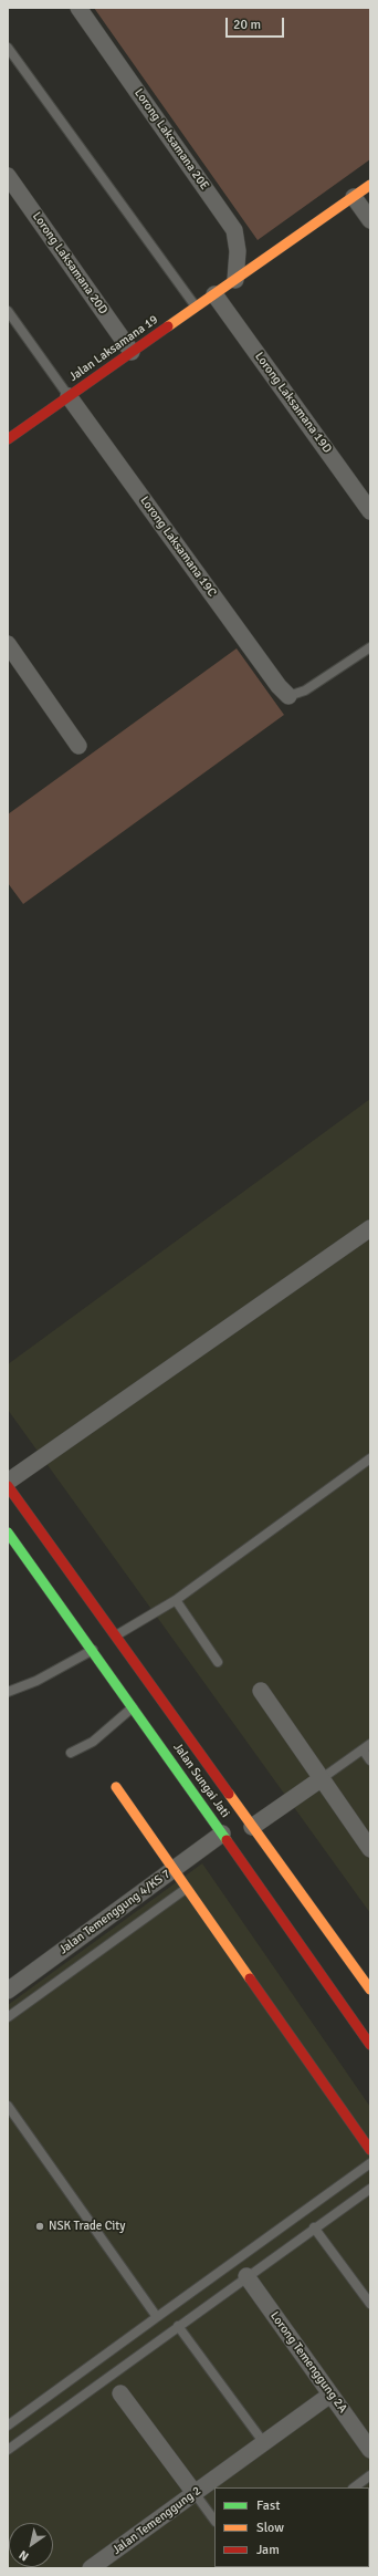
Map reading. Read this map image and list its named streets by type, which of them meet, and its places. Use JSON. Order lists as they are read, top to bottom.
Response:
{
  "streets": {
    "main road": ["Jalan Laksamana 19", "Jalan Sungai Jati"],
    "street": [
      "Lorong Laksamana 20E",
      "Lorong Laksamana 20D",
      "Lorong Laksamana 19D",
      "Lorong Laksamana 19C",
      "Jalan Temenggung 4/KS 7",
      "Lorong Temenggung 2A",
      "Jalan Temenggung 2"
    ]
  },
  "crossings": [
    ["Lorong Laksamana 20E", "Jalan Laksamana 19"],
    ["Lorong Laksamana 20D", "Jalan Laksamana 19"],
    ["Jalan Laksamana 19", "Lorong Laksamana 19D"],
    ["Jalan Laksamana 19", "Lorong Laksamana 19C"],
    ["Jalan Sungai Jati", "Jalan Temenggung 4/KS 7"],
    ["Lorong Temenggung 2A", "Jalan Temenggung 2"]
  ],
  "places": ["NSK Trade City"],
  "legend": ["Fast", "Slow", "Jam"],
  "scale_bar": "20 m",
  "north": "bottom left"
}
